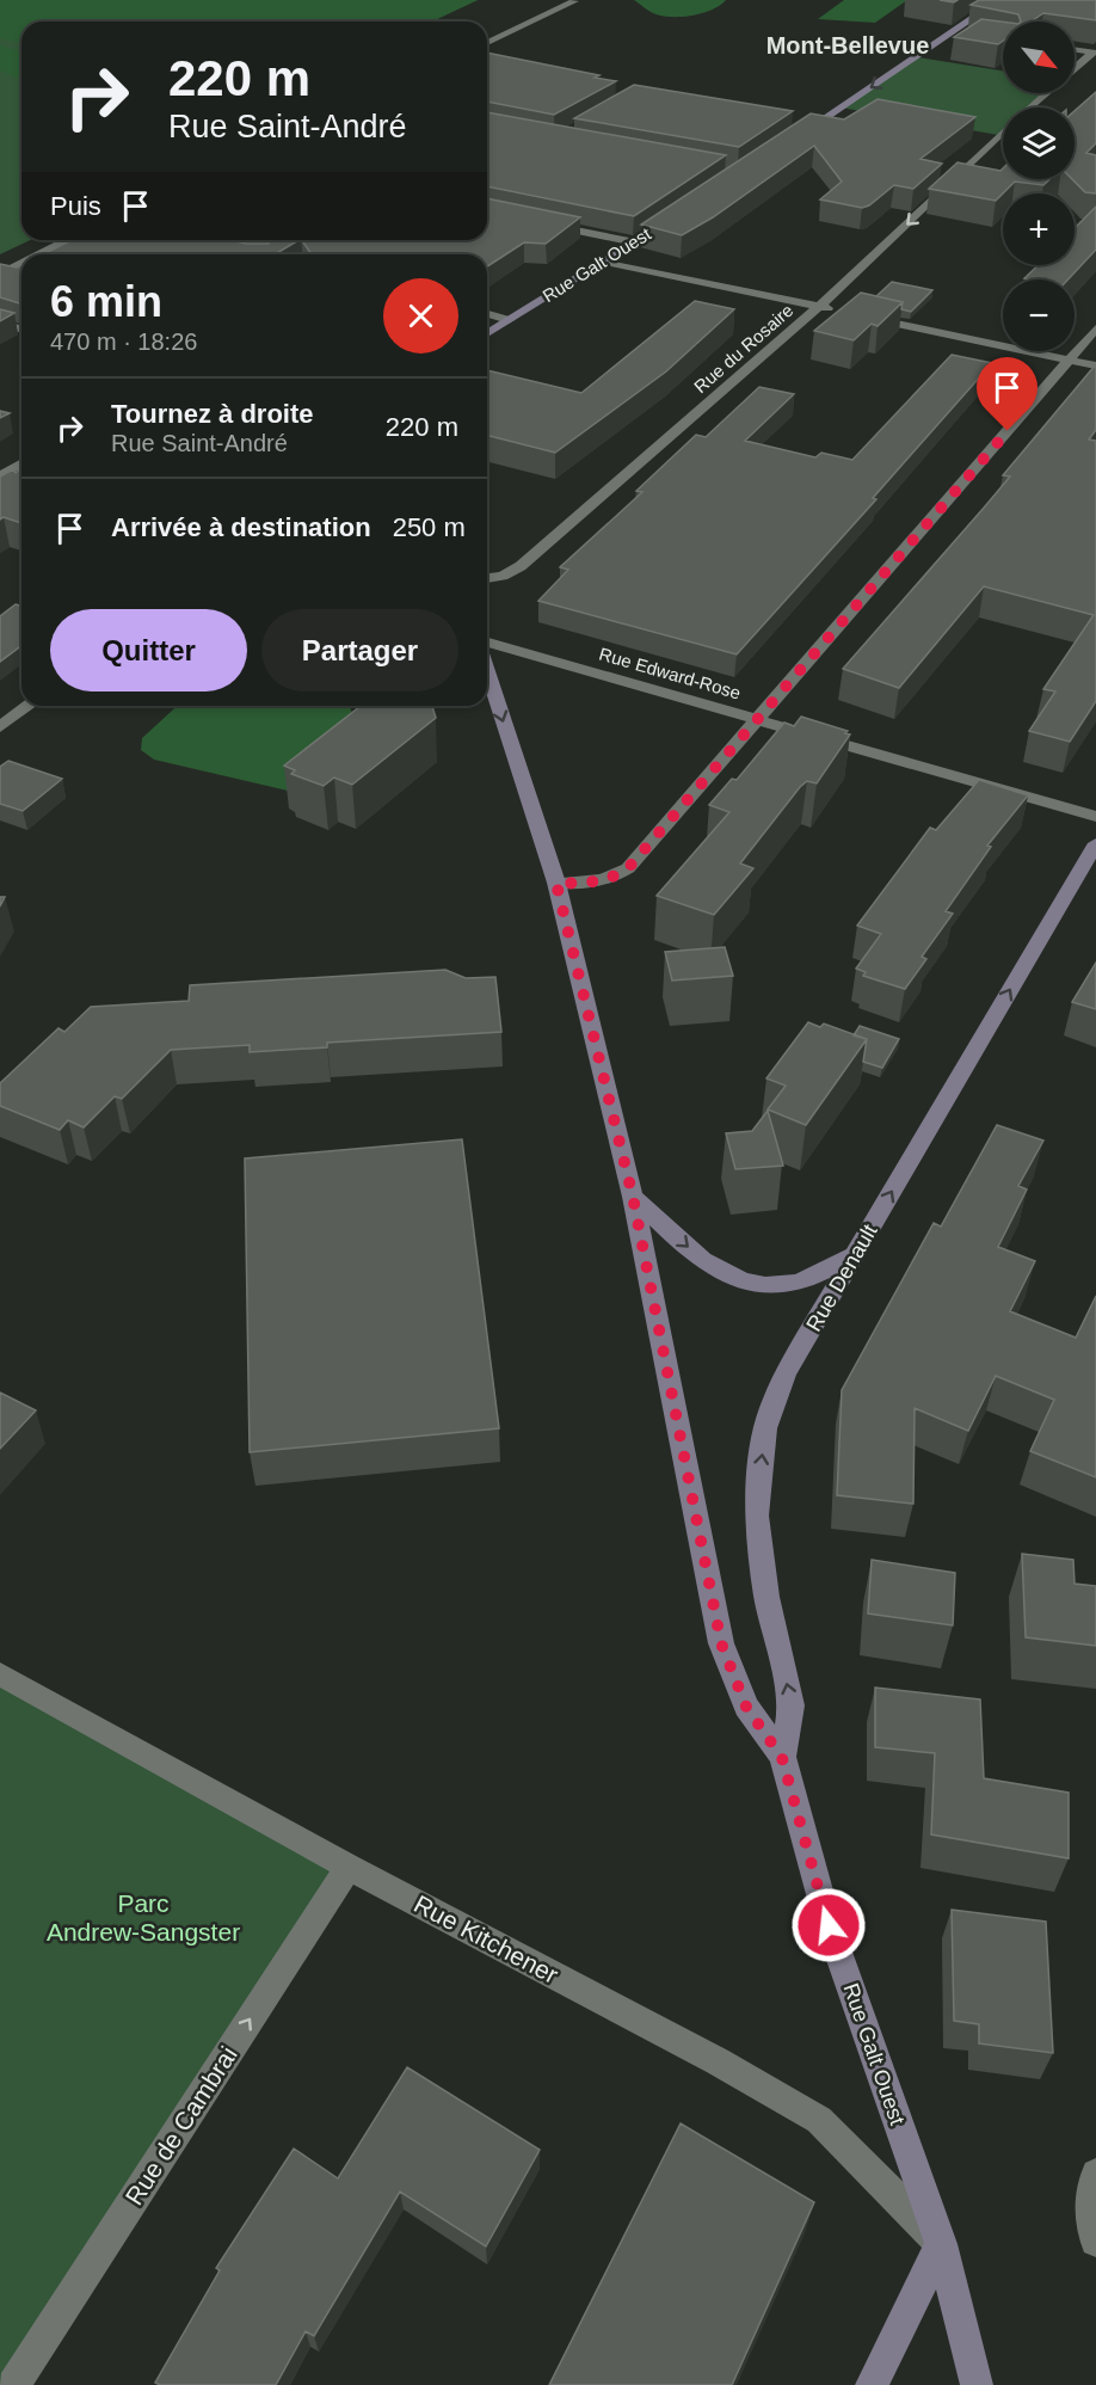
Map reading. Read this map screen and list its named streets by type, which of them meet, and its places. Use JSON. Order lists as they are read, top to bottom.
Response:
{
  "streets": {
    "main road": ["Rue Galt Ouest", "Rue Denault"],
    "street": [
      "Rue du Rosaire",
      "Rue Edward-Rose",
      "Rue Kitchener",
      "Rue de Cambrai"
    ]
  },
  "crossings": [
    ["Rue Galt Ouest", "Rue Denault"],
    ["Rue Galt Ouest", "Rue Kitchener"],
    ["Rue Kitchener", "Rue de Cambrai"]
  ],
  "one_way": ["Rue Denault", "Rue de Cambrai"],
  "districts": ["Mont-Bellevue"],
  "parks": ["Parc Andrew-Sangster"],
  "north": "bottom right",
  "page": {
    "map_buttons": ["+", "−"],
    "turn": ["220 m", "Rue Saint-André"],
    "then": "Puis",
    "heading": ["6 min", "470 m · 18:26"],
    "list": [
      {
        "name": "Tournez à droite",
        "note": "Rue Saint-André",
        "value": "220 m"
      },
      {
        "name": "Arrivée à destination",
        "value": "250 m"
      }
    ],
    "buttons": ["Quitter", "Partager"]
  }
}
